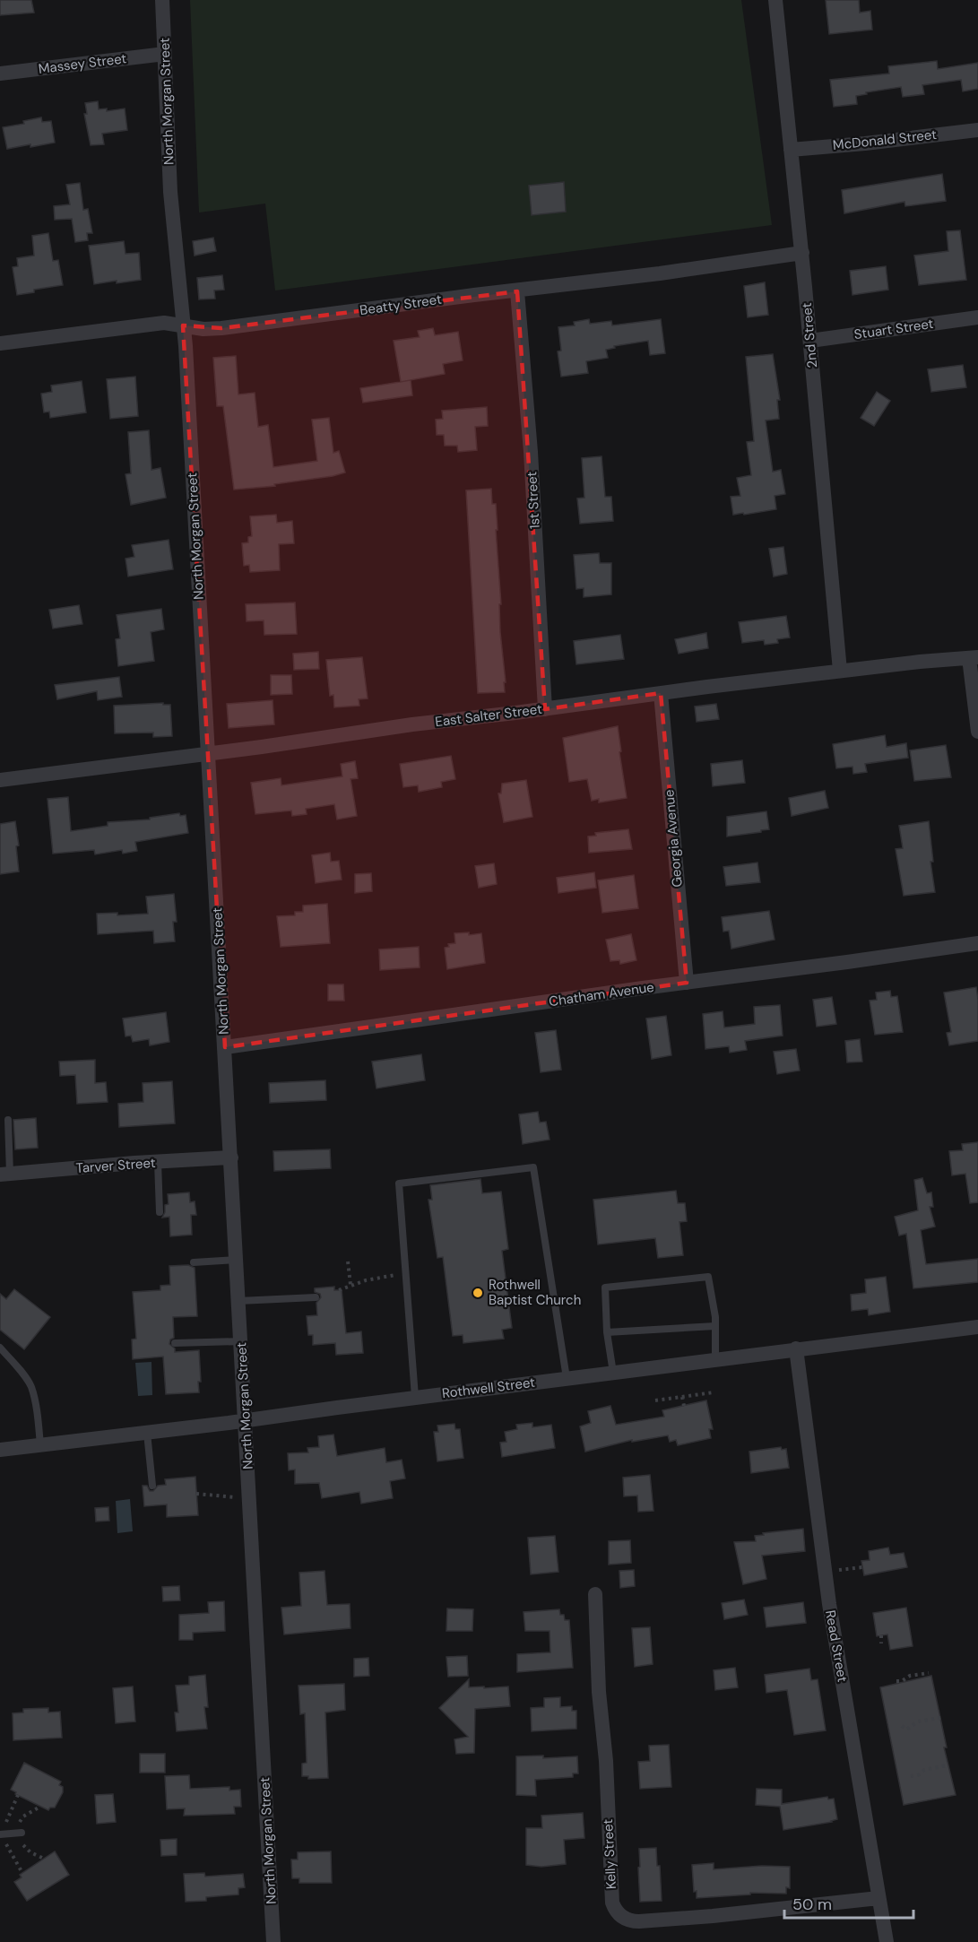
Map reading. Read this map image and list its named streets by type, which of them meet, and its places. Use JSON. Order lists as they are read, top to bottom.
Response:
{
  "streets": {
    "street": [
      "Massey Street",
      "North Morgan Street",
      "McDonald Street",
      "Beatty Street",
      "Stuart Street",
      "2nd Street",
      "1st Street",
      "East Salter Street",
      "Georgia Avenue",
      "Chatham Avenue",
      "Tarver Street",
      "Rothwell Street",
      "Read Street",
      "Kelly Street"
    ]
  },
  "crossings": [
    ["Massey Street", "North Morgan Street"],
    ["North Morgan Street", "Beatty Street"],
    ["North Morgan Street", "East Salter Street"],
    ["North Morgan Street", "Chatham Avenue"],
    ["North Morgan Street", "Tarver Street"],
    ["North Morgan Street", "Rothwell Street"],
    ["McDonald Street", "2nd Street"],
    ["Beatty Street", "2nd Street"],
    ["Beatty Street", "1st Street"],
    ["Stuart Street", "2nd Street"],
    ["2nd Street", "East Salter Street"],
    ["1st Street", "East Salter Street"],
    ["East Salter Street", "Georgia Avenue"],
    ["Georgia Avenue", "Chatham Avenue"],
    ["Rothwell Street", "Read Street"],
    ["Read Street", "Kelly Street"]
  ],
  "places": ["Rothwell Baptist Church"],
  "scale_bar": "50 m"
}
